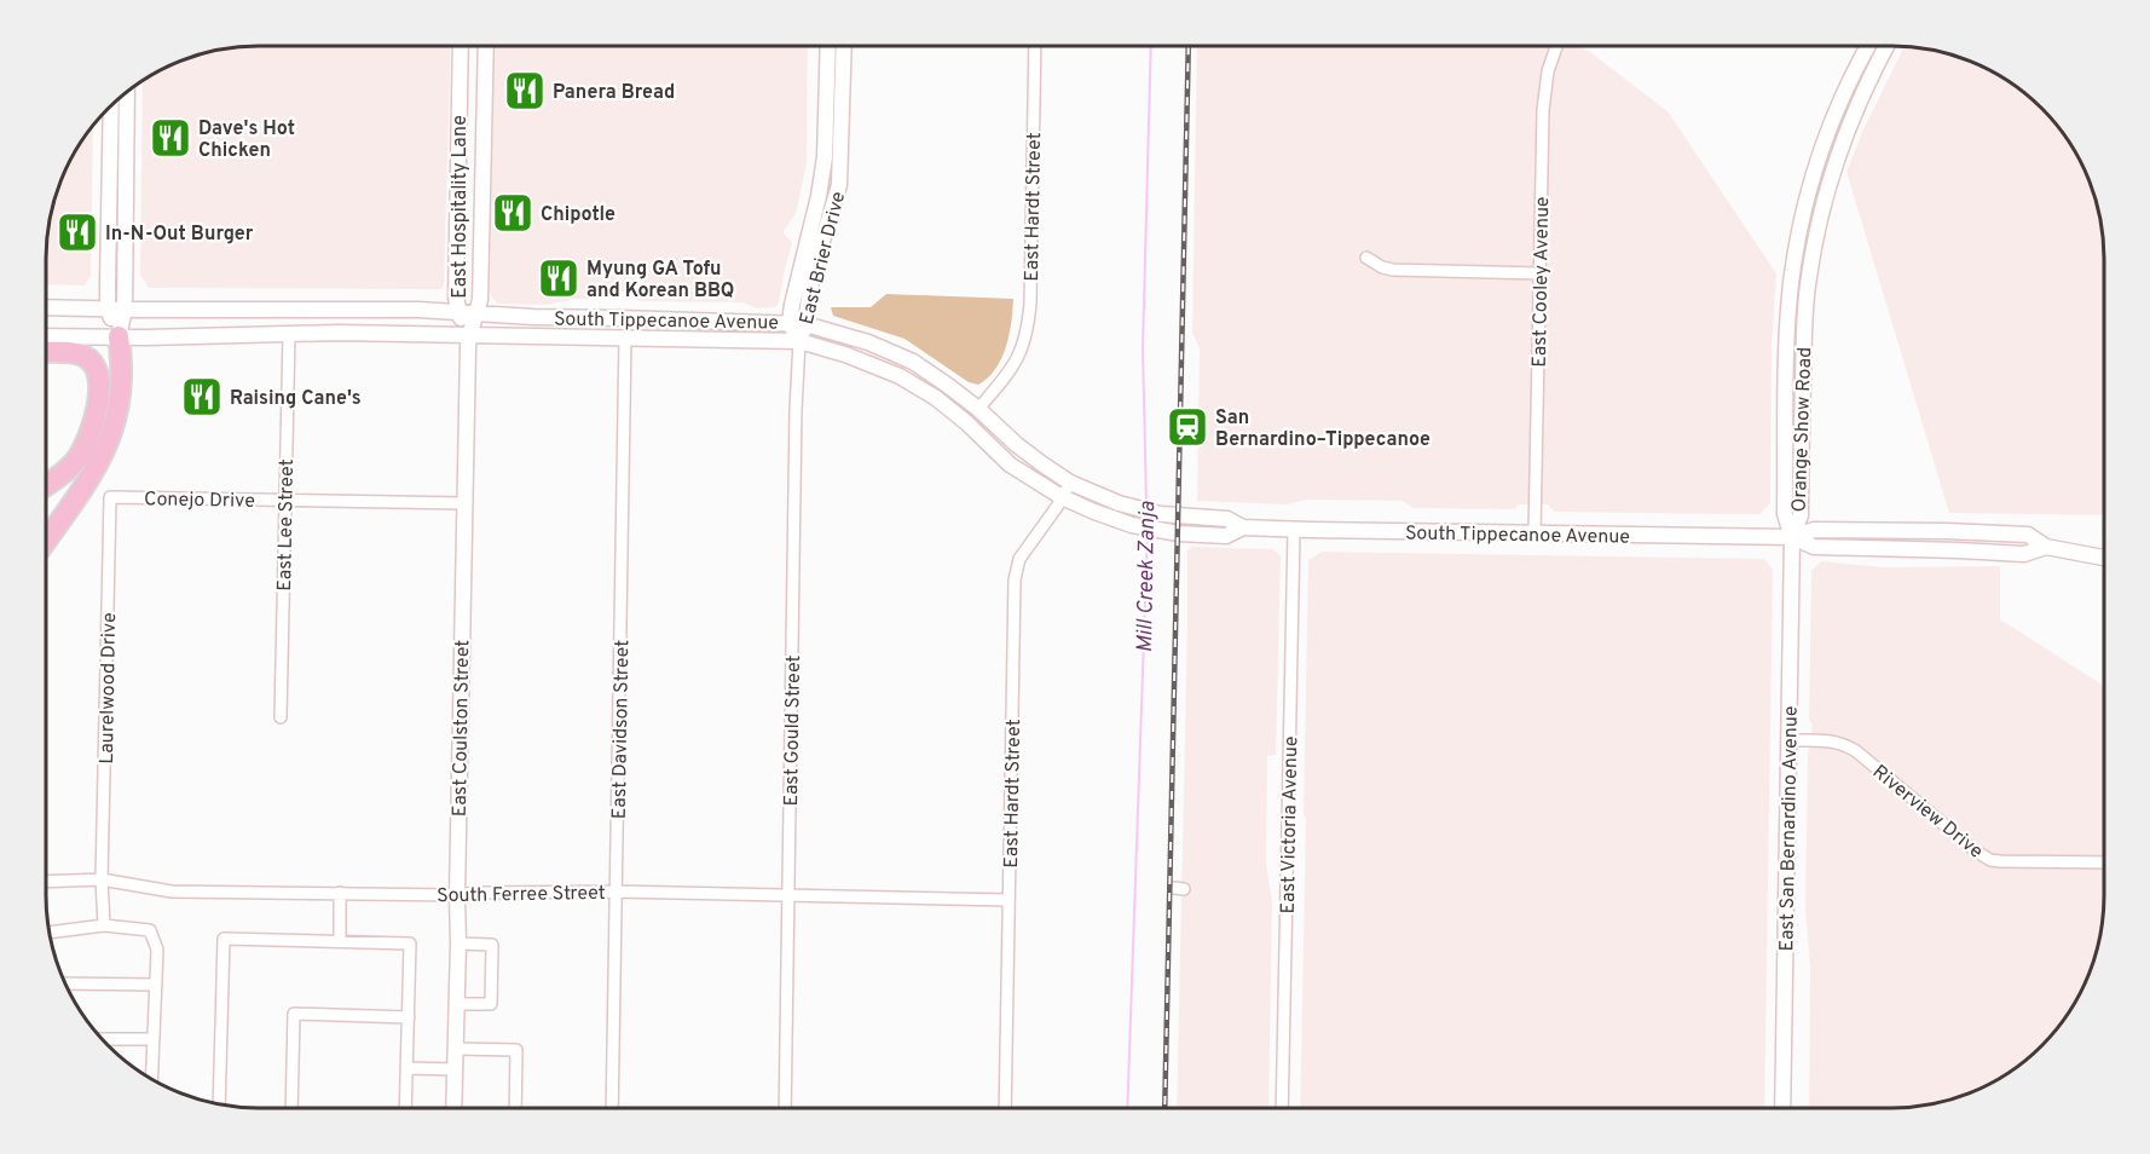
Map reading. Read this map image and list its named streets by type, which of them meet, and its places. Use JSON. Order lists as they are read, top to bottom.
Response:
{
  "streets": {
    "main road": [
      "East Hospitality Lane",
      "East Brier Drive",
      "South Tippecanoe Avenue",
      "Orange Show Road",
      "East Coulston Street",
      "East San Bernardino Avenue"
    ],
    "street": [
      "East Hardt Street",
      "East Cooley Avenue",
      "Conejo Drive",
      "East Lee Street",
      "Laurelwood Drive",
      "East Davidson Street",
      "East Gould Street",
      "Riverview Drive",
      "East Victoria Avenue",
      "South Ferree Street"
    ]
  },
  "crossings": [
    ["East Hospitality Lane", "South Tippecanoe Avenue"],
    ["East Hospitality Lane", "East Coulston Street"],
    ["East Hardt Street", "South Tippecanoe Avenue"],
    ["East Hardt Street", "South Ferree Street"],
    ["East Brier Drive", "South Tippecanoe Avenue"],
    ["East Brier Drive", "East Gould Street"],
    ["East Cooley Avenue", "South Tippecanoe Avenue"],
    ["South Tippecanoe Avenue", "Orange Show Road"],
    ["South Tippecanoe Avenue", "East Lee Street"],
    ["South Tippecanoe Avenue", "East Coulston Street"],
    ["South Tippecanoe Avenue", "East Davidson Street"],
    ["South Tippecanoe Avenue", "East Gould Street"],
    ["South Tippecanoe Avenue", "East Victoria Avenue"],
    ["South Tippecanoe Avenue", "East San Bernardino Avenue"],
    ["Orange Show Road", "East San Bernardino Avenue"],
    ["Conejo Drive", "East Lee Street"],
    ["Conejo Drive", "Laurelwood Drive"],
    ["Conejo Drive", "East Coulston Street"],
    ["Laurelwood Drive", "South Ferree Street"],
    ["East Coulston Street", "South Ferree Street"],
    ["East Davidson Street", "South Ferree Street"],
    ["East Gould Street", "South Ferree Street"],
    ["Riverview Drive", "East San Bernardino Avenue"]
  ],
  "water": ["Mill Creek Zanja"],
  "places": {
    "restaurant": [
      "Panera Bread",
      "Dave's Hot Chicken",
      "Chipotle",
      "In-N-Out Burger",
      "Myung GA Tofu and Korean BBQ",
      "Raising Cane's"
    ],
    "station": ["San Bernardino–Tippecanoe"]
  }
}
